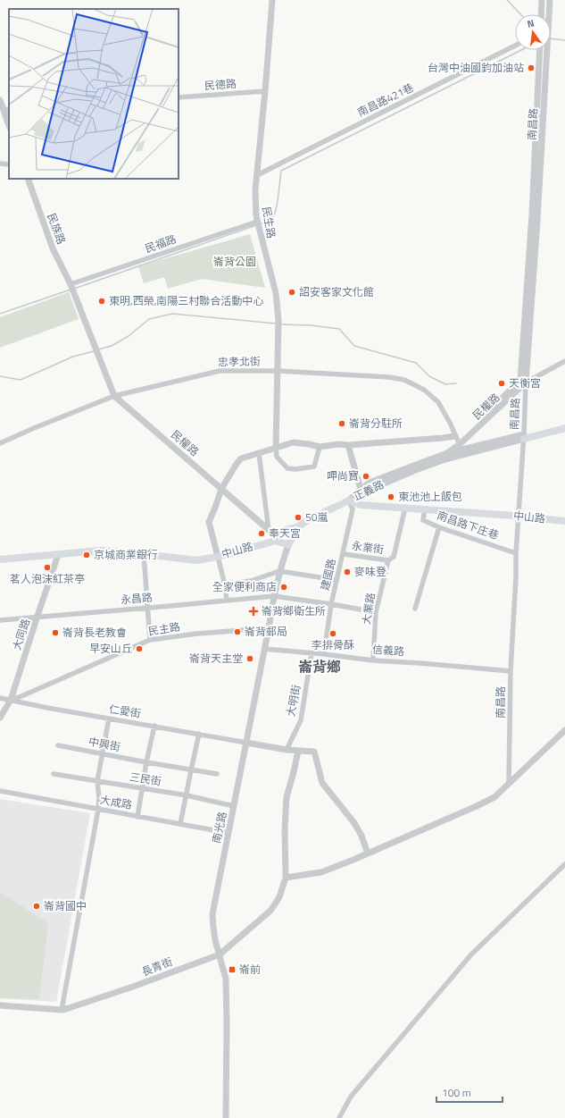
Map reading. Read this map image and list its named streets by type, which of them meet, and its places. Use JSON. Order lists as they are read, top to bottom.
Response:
{
  "streets": {
    "main road": ["正義路", "中山路"],
    "street": [
      "民德路",
      "南昌路421巷",
      "南昌路",
      "民生路",
      "民族路",
      "民福路",
      "忠孝北街",
      "民權路",
      "南昌路下庄巷",
      "永業街",
      "建國路",
      "永昌路",
      "大業路",
      "民主路",
      "大同路",
      "信義路",
      "大明街",
      "仁愛街",
      "中興街",
      "三民街",
      "大成路",
      "南光路",
      "長青街"
    ]
  },
  "crossings": [
    ["民德路", "民生路"],
    ["南昌路421巷", "民生路"],
    ["南昌路", "民權路"],
    ["南昌路", "正義路"],
    ["南昌路", "中山路"],
    ["南昌路", "南昌路下庄巷"],
    ["南昌路", "信義路"],
    ["民生路", "民福路"],
    ["民生路", "忠孝北街"],
    ["民族路", "民福路"],
    ["民族路", "民權路"],
    ["民福路", "民權路"],
    ["忠孝北街", "民權路"],
    ["忠孝北街", "正義路"],
    ["民權路", "正義路"],
    ["民權路", "中山路"],
    ["正義路", "中山路"],
    ["正義路", "建國路"],
    ["中山路", "南昌路下庄巷"],
    ["中山路", "建國路"],
    ["中山路", "大業路"],
    ["中山路", "大同路"],
    ["永業街", "建國路"],
    ["永業街", "大業路"],
    ["建國路", "永昌路"],
    ["建國路", "信義路"],
    ["永昌路", "大業路"],
    ["永昌路", "大同路"],
    ["永昌路", "南光路"],
    ["大業路", "信義路"],
    ["民主路", "大同路"],
    ["民主路", "仁愛街"],
    ["民主路", "南光路"],
    ["大同路", "仁愛街"],
    ["信義路", "大明街"],
    ["信義路", "南光路"],
    ["仁愛街", "南光路"],
    ["中興街", "三民街"],
    ["三民街", "南光路"],
    ["大成路", "南光路"],
    ["南光路", "長青街"]
  ],
  "districts": ["崙背鄉"],
  "parks": ["崙背公園"],
  "places": {
    "other": [
      "台灣中油國鈞加油站",
      "詔安客家文化館",
      "東明,西榮,南陽三村聯合活動中心",
      "天衡宮",
      "崙背分駐所",
      "呷尚寶",
      "東池池上飯包",
      "50嵐",
      "奉天宮",
      "京城商業銀行",
      "茗人泡沫紅茶亭",
      "麥味登",
      "全家便利商店",
      "崙背郵局",
      "崙背長老教會",
      "李排骨酥",
      "早安山丘",
      "崙背天主堂",
      "崙背國中"
    ],
    "health": ["崙背鄉衛生所"],
    "transit": ["崙前"]
  },
  "scale_bar": "100 m",
  "north": "top"
}
